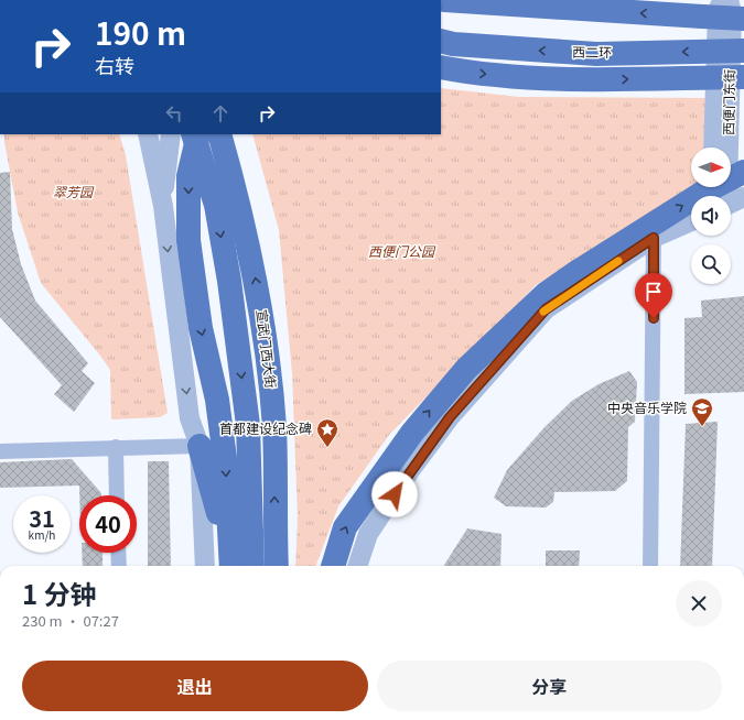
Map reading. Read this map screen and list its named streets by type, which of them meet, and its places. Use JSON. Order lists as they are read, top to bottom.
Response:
{
  "streets": {
    "highway": ["西二环", "宣武门西大街"],
    "street": ["西便门东街"]
  },
  "parks": ["翠芳园", "西便门公园"],
  "places": {
    "school or university": ["中央音乐学院"],
    "place": ["首都建设纪念碑"]
  },
  "north": "right",
  "page": {
    "turn": ["190 m", "右转"],
    "speed": "31 km/h",
    "limit": "40",
    "heading": ["1 分钟", "230 m · 07:27"],
    "buttons": ["退出", "分享"]
  }
}
